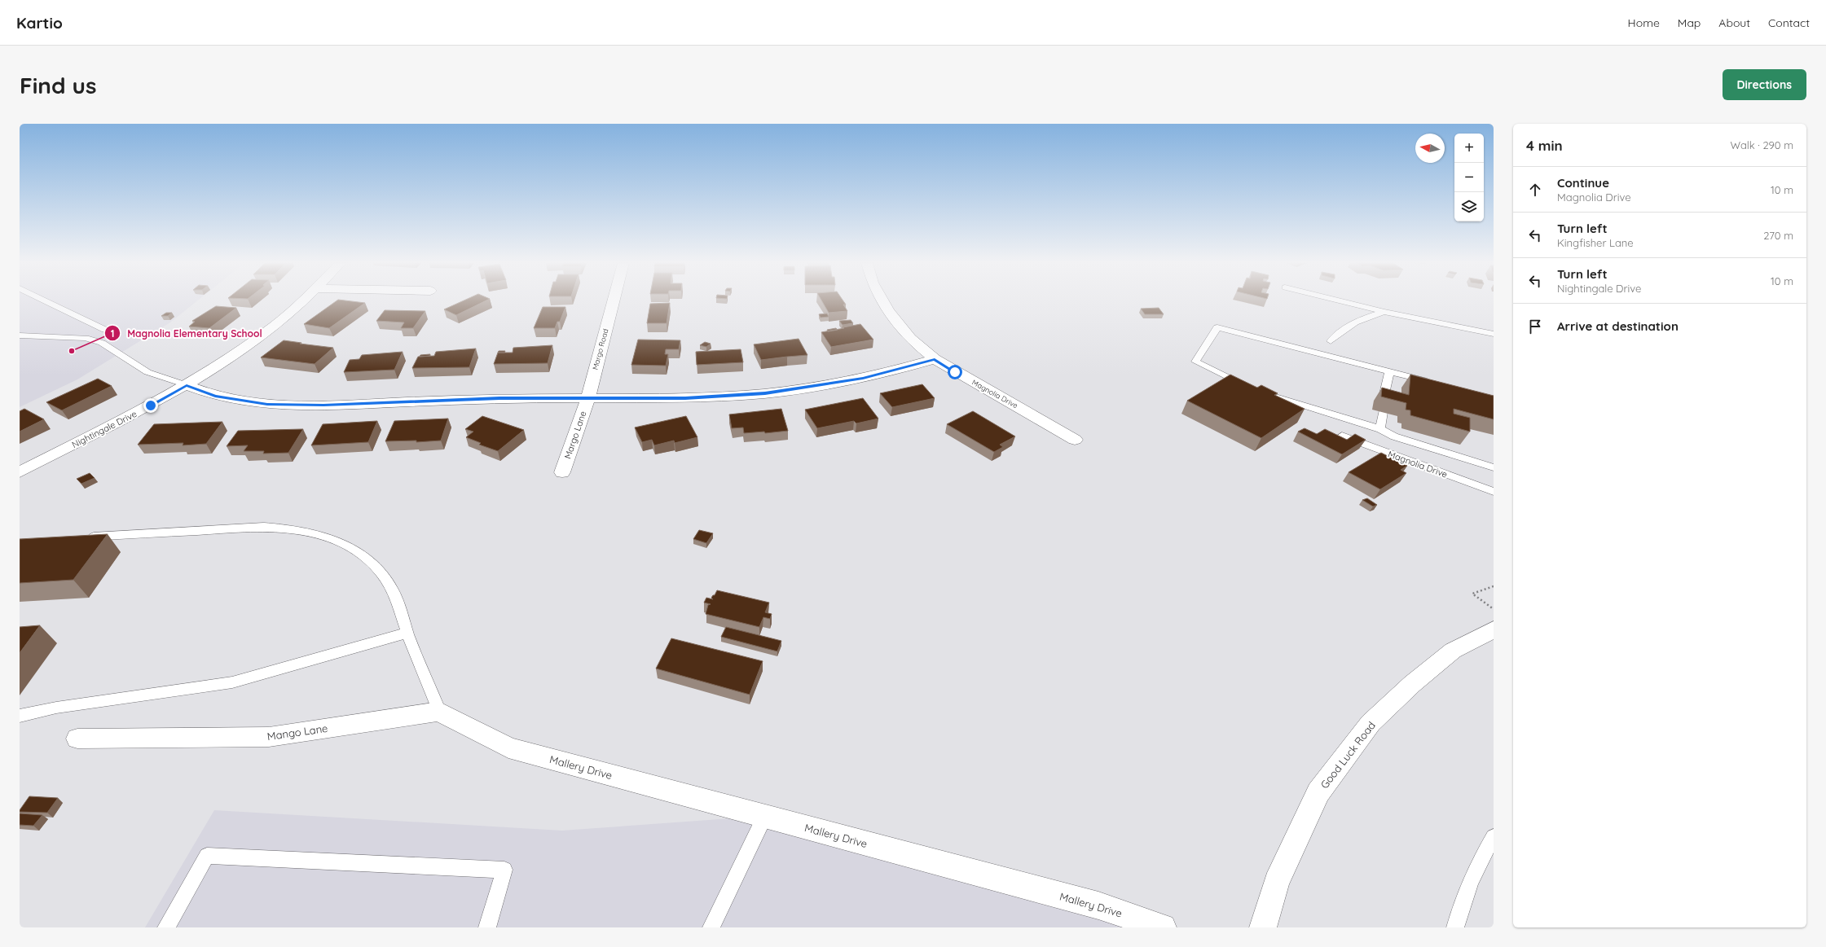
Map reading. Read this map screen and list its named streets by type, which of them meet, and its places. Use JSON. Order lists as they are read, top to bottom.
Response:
{
  "streets": {
    "street": [
      "Margo Road",
      "Magnolia Drive",
      "Nightingale Drive",
      "Margo Lane",
      "Mango Lane",
      "Good Luck Road",
      "Mallery Drive"
    ]
  },
  "crossings": [
    ["Margo Road", "Margo Lane"],
    ["Mango Lane", "Mallery Drive"]
  ],
  "places": ["Magnolia Elementary School"],
  "north": "left",
  "page": {
    "header": "Kartio",
    "nav": [
      "Home",
      "Map",
      "About",
      "Contact"
    ],
    "buttons": "Directions",
    "title": "Find us",
    "heading": ["4 min", "Walk · 290 m"],
    "map_buttons": ["+", "−"],
    "list": [
      ["Continue", "Magnolia Drive", "10 m"],
      ["Turn left", "Kingfisher Lane", "270 m"],
      ["Turn left", "Nightingale Drive", "10 m"],
      "Arrive at destination"
    ]
  }
}
